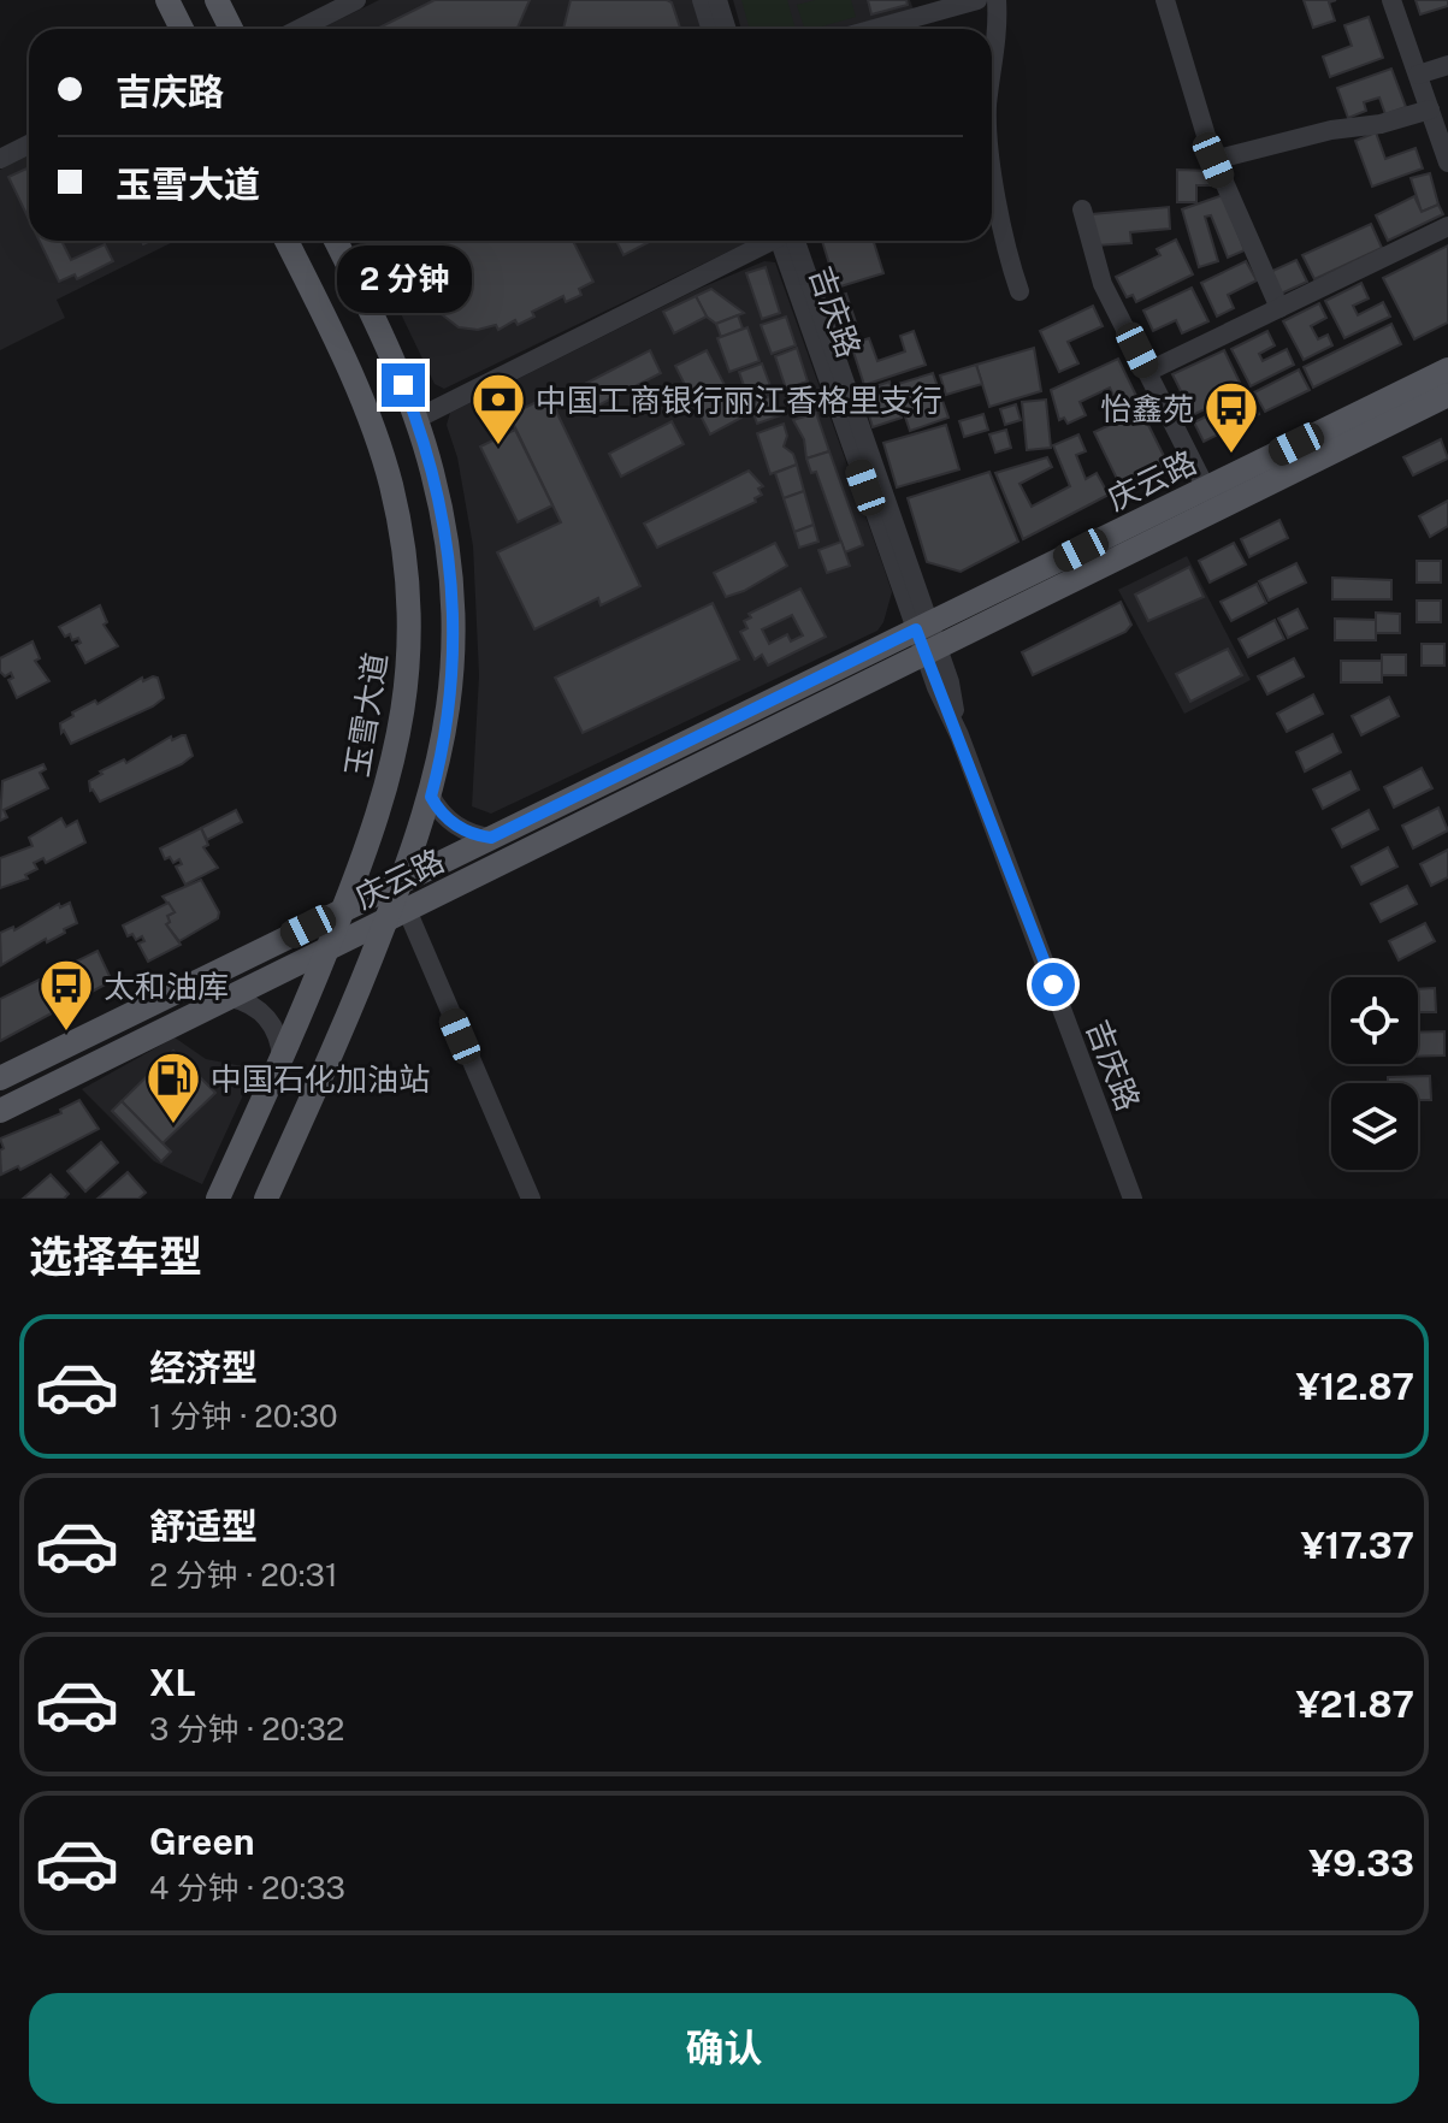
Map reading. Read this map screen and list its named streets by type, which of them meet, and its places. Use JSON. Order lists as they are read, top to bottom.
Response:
{
  "streets": {
    "main road": ["庆云路", "玉雪大道"],
    "street": ["吉庆路"]
  },
  "crossings": [
    ["吉庆路", "庆云路"],
    ["庆云路", "玉雪大道"]
  ],
  "places": {
    "bank": ["中国工商银行丽江香格里支行"],
    "bus stop": ["怡鑫苑", "太和油库"],
    "fuel station": ["中国石化加油站"]
  },
  "page": {
    "banner": ["吉庆路", "玉雪大道"],
    "bubble": "2 分钟",
    "heading": "选择车型",
    "list": [
      {
        "name": "经济型",
        "note": "1 分钟 · 20:30",
        "value": "¥12.87"
      },
      {
        "name": "舒适型",
        "note": "2 分钟 · 20:31",
        "value": "¥17.37"
      },
      {
        "name": "XL",
        "note": "3 分钟 · 20:32",
        "value": "¥21.87"
      },
      {
        "name": "Green",
        "note": "4 分钟 · 20:33",
        "value": "¥9.33"
      }
    ],
    "buttons": "确认"
  }
}
